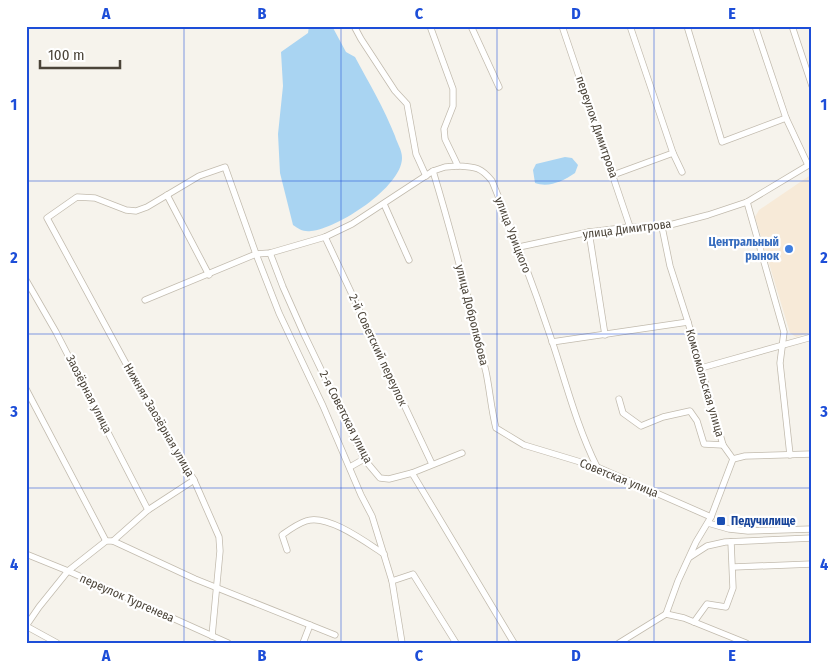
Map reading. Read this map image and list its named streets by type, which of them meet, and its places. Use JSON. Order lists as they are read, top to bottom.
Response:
{
  "streets": {
    "street": [
      "переулок Димитрова",
      "улица Димитрова",
      "улица Урицкого",
      "улица Добролюбова",
      "2-й Советский переулок",
      "Комсомольская улица",
      "Заозёрная улица",
      "2-я Советская улица",
      "Нижняя Заозёрная улица",
      "Советская улица",
      "переулок Тургенева"
    ]
  },
  "crossings": [
    ["переулок Димитрова", "улица Димитрова"],
    ["улица Димитрова", "улица Урицкого"],
    ["улица Димитрова", "Комсомольская улица"],
    ["улица Урицкого", "Советская улица"],
    ["улица Добролюбова", "Советская улица"],
    ["Нижняя Заозёрная улица", "переулок Тургенева"]
  ],
  "places": {
    "other": ["Центральный рынок"],
    "transit": ["Педучилище"]
  },
  "scale_bar": "100 m",
  "grid": {
    "columns": [
      "A",
      "B",
      "C",
      "D",
      "E"
    ],
    "rows": [
      "1",
      "2",
      "3",
      "4"
    ]
  }
}
